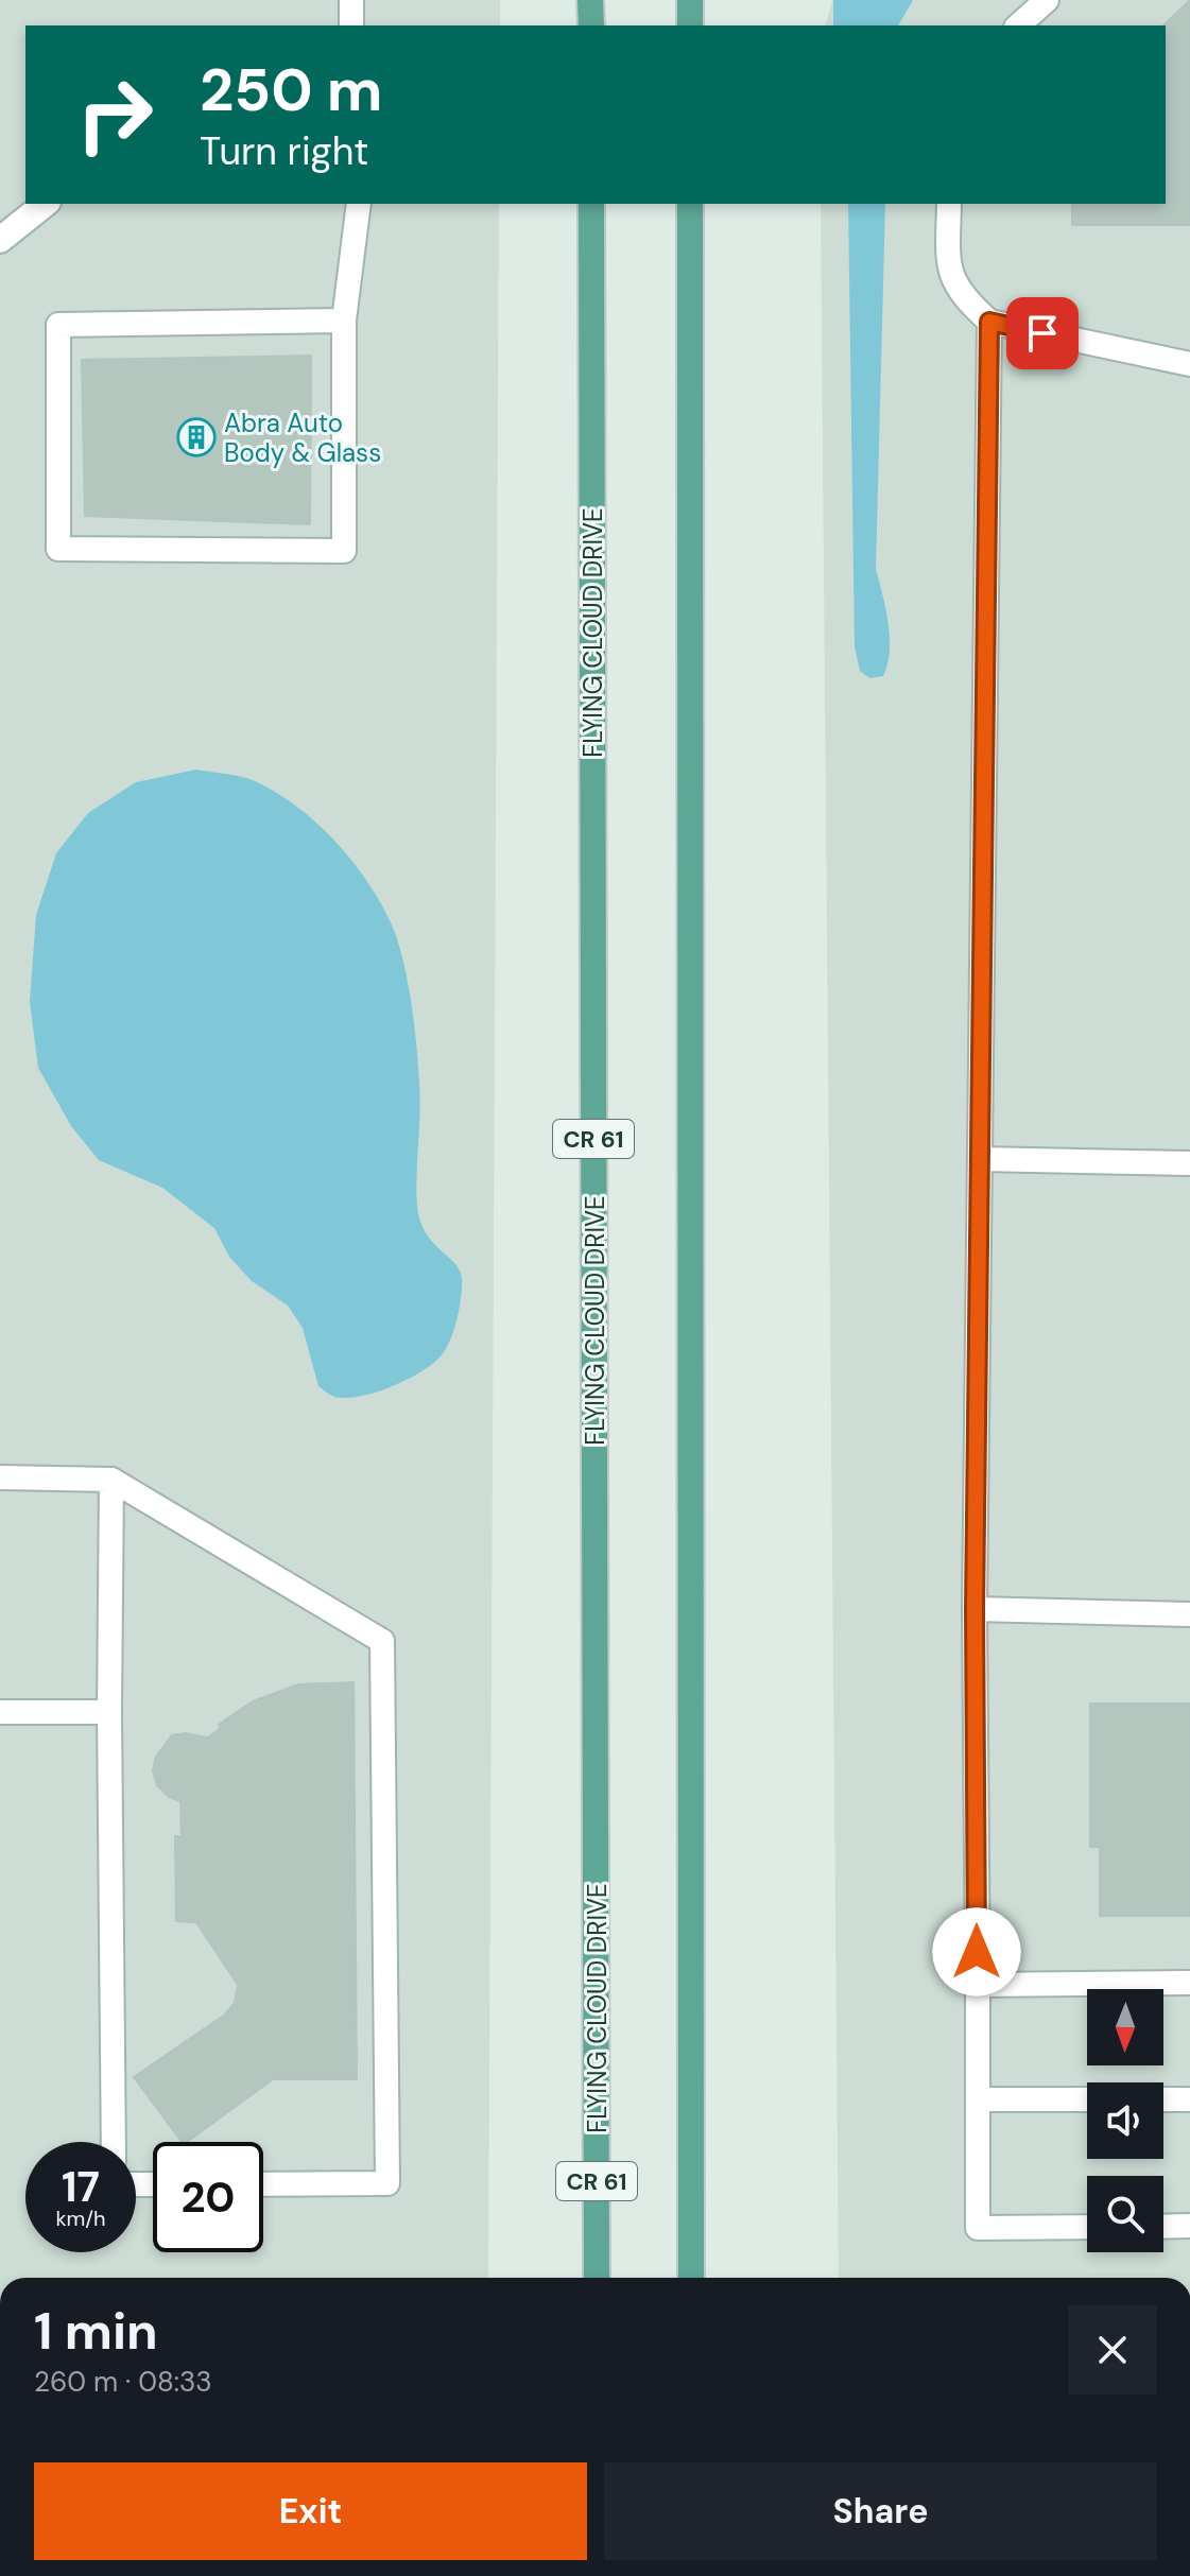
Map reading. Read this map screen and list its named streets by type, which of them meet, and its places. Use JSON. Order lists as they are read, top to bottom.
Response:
{
  "streets": {
    "main road": ["FLYING CLOUD DRIVE", "CR 61"]
  },
  "places": {
    "building": ["Abra Auto Body & Glass"]
  },
  "north": "bottom",
  "page": {
    "turn": ["250 m", "Turn right"],
    "speed": "17 km/h",
    "limit": "20",
    "heading": ["1 min", "260 m · 08:33"],
    "buttons": ["Exit", "Share"]
  }
}
